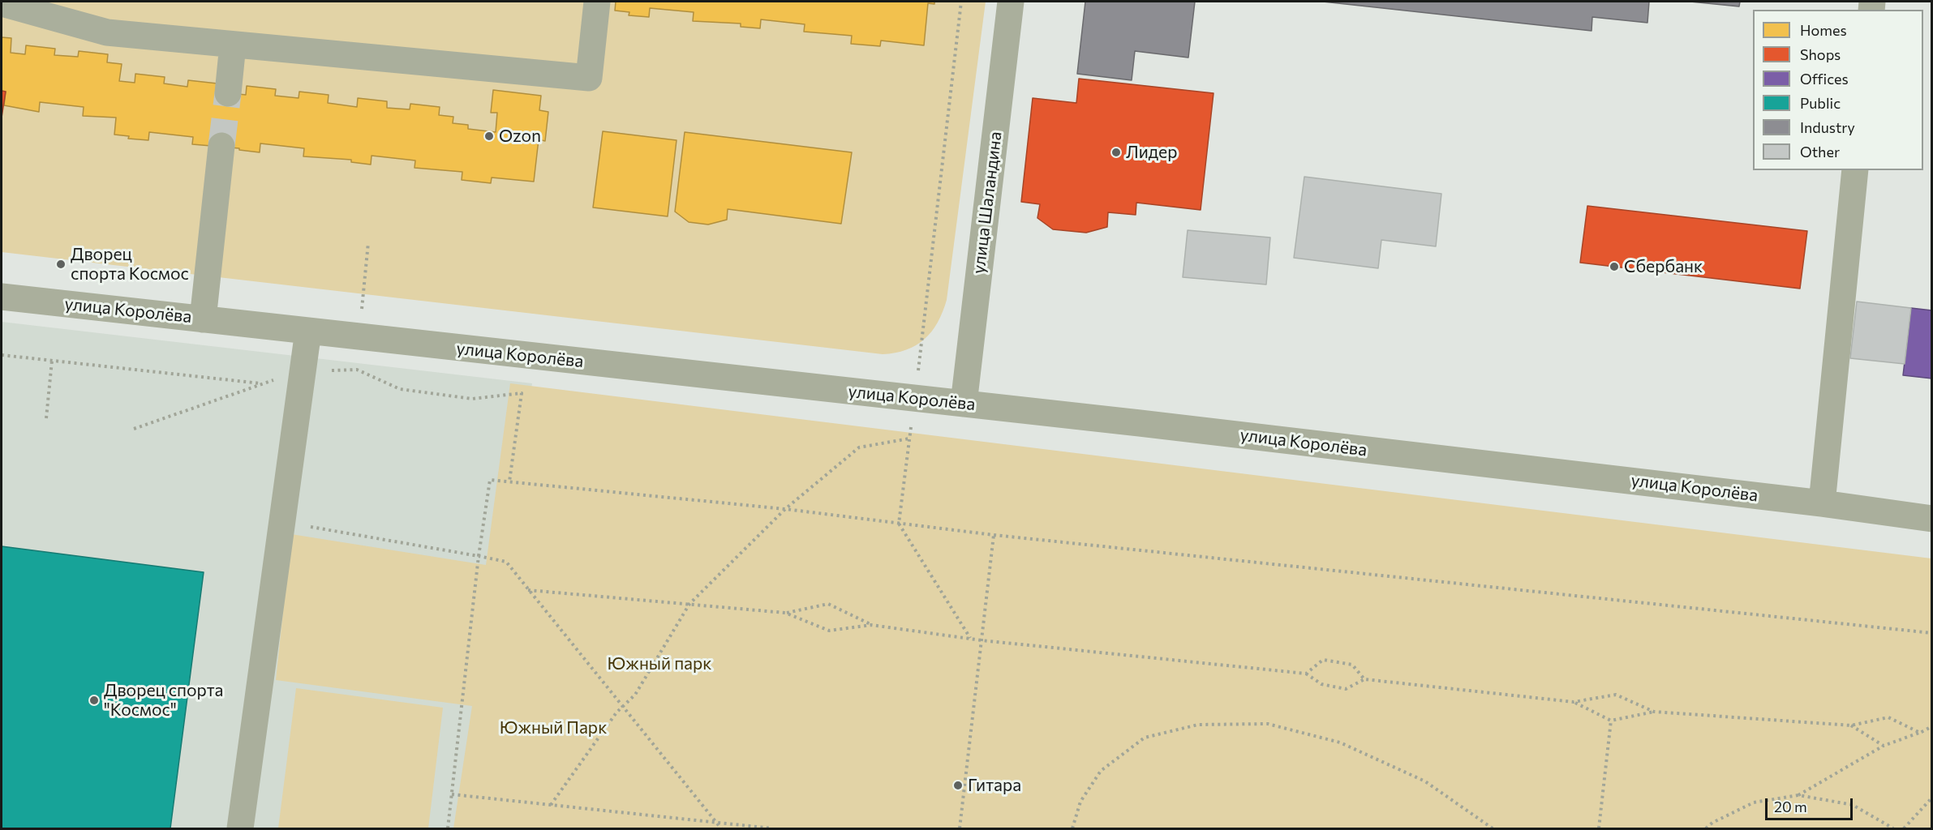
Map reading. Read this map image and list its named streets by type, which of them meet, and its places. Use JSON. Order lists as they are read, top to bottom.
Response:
{
  "streets": {
    "street": ["улица Шаландина", "улица Королёва"]
  },
  "crossings": [
    ["улица Шаландина", "улица Королёва"]
  ],
  "parks": ["Южный парк", "Южный Парк"],
  "places": [
    "Ozon",
    "Лидер",
    "Дворец спорта Космос",
    "Сбербанк",
    "Дворец спорта \"Космос\"",
    "Гитара"
  ],
  "legend": [
    "Homes",
    "Shops",
    "Offices",
    "Public",
    "Industry",
    "Other"
  ],
  "scale_bar": "20 m"
}
